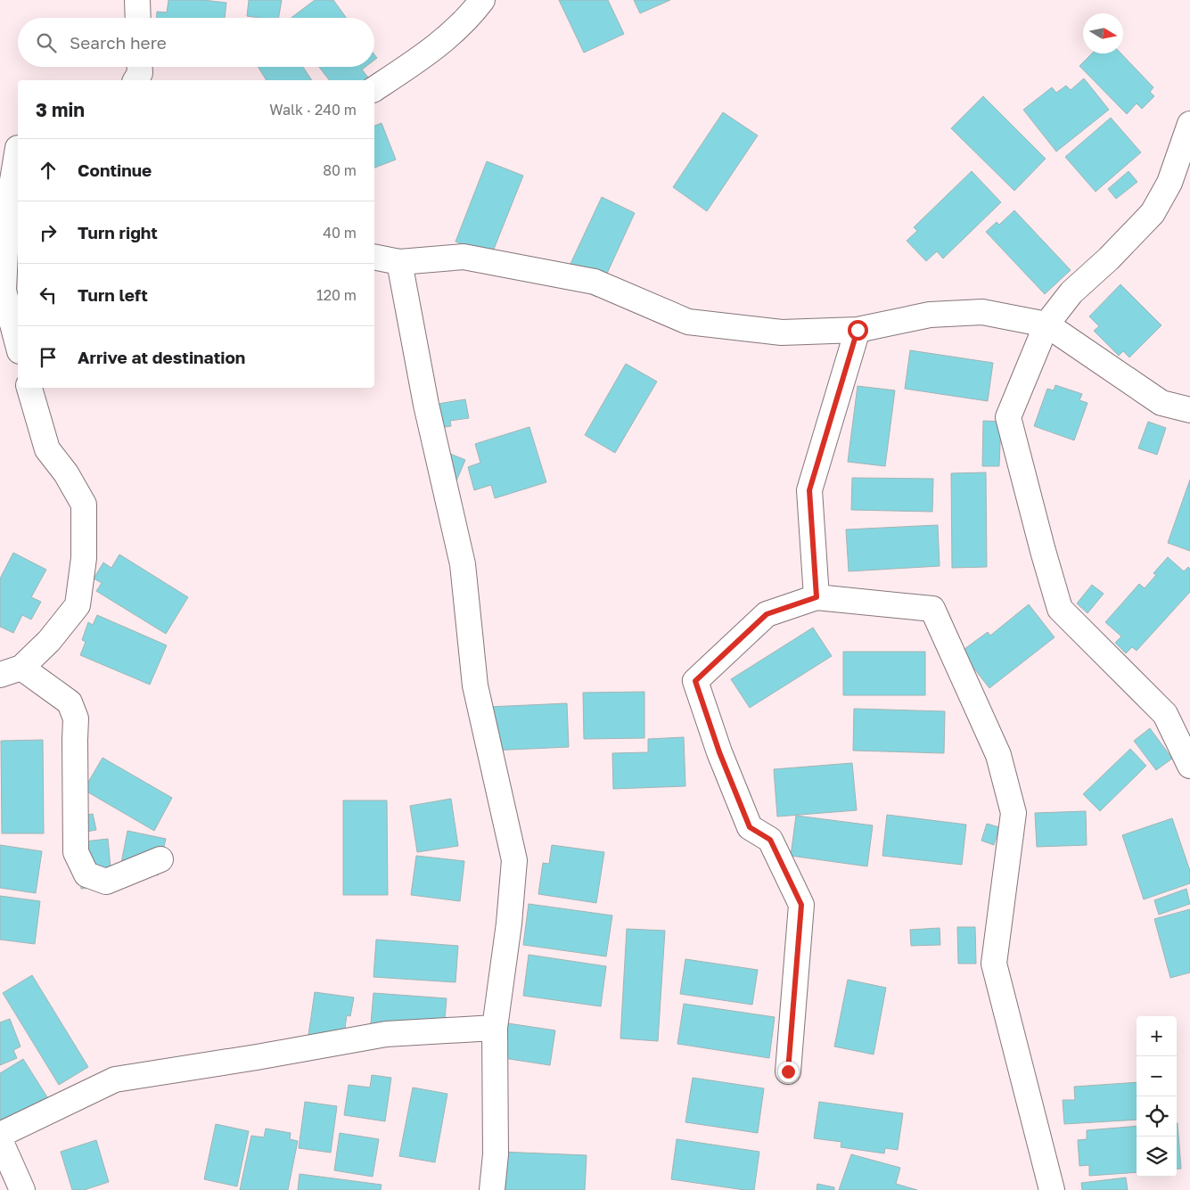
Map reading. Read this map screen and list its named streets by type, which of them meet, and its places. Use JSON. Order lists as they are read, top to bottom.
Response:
{
  "north": "right",
  "page": {
    "search": "Search here",
    "heading": ["3 min", "Walk · 240 m"],
    "list": [
      ["Continue", "80 m"],
      ["Turn right", "40 m"],
      ["Turn left", "120 m"],
      "Arrive at destination"
    ],
    "map_buttons": ["+", "−"]
  }
}
